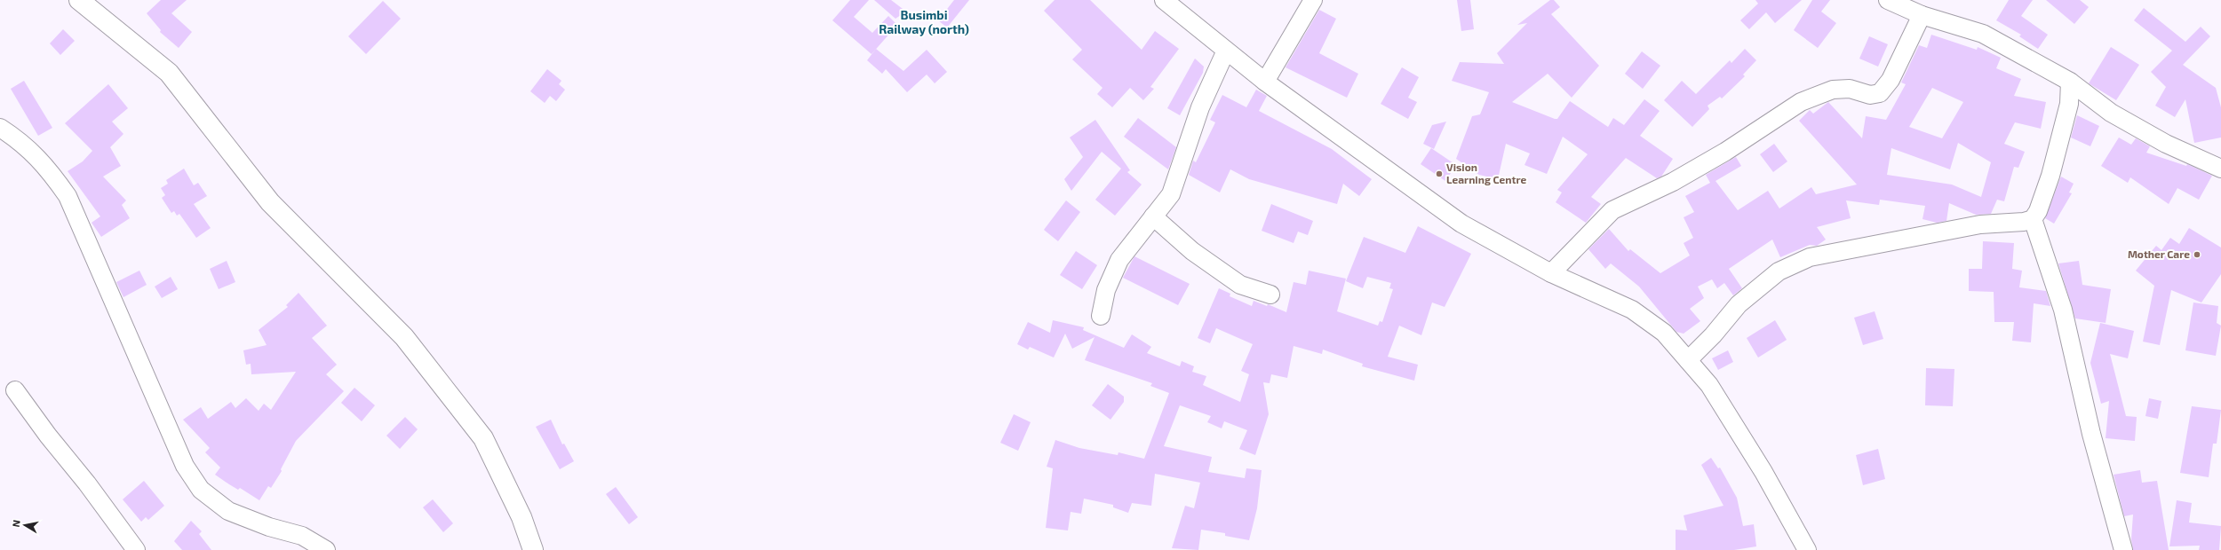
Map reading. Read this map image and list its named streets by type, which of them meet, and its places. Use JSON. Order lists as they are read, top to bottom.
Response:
{
  "districts": ["Busimbi Railway (north)"],
  "places": ["Vision Learning Centre", "Mother Care"],
  "north": "left"
}
